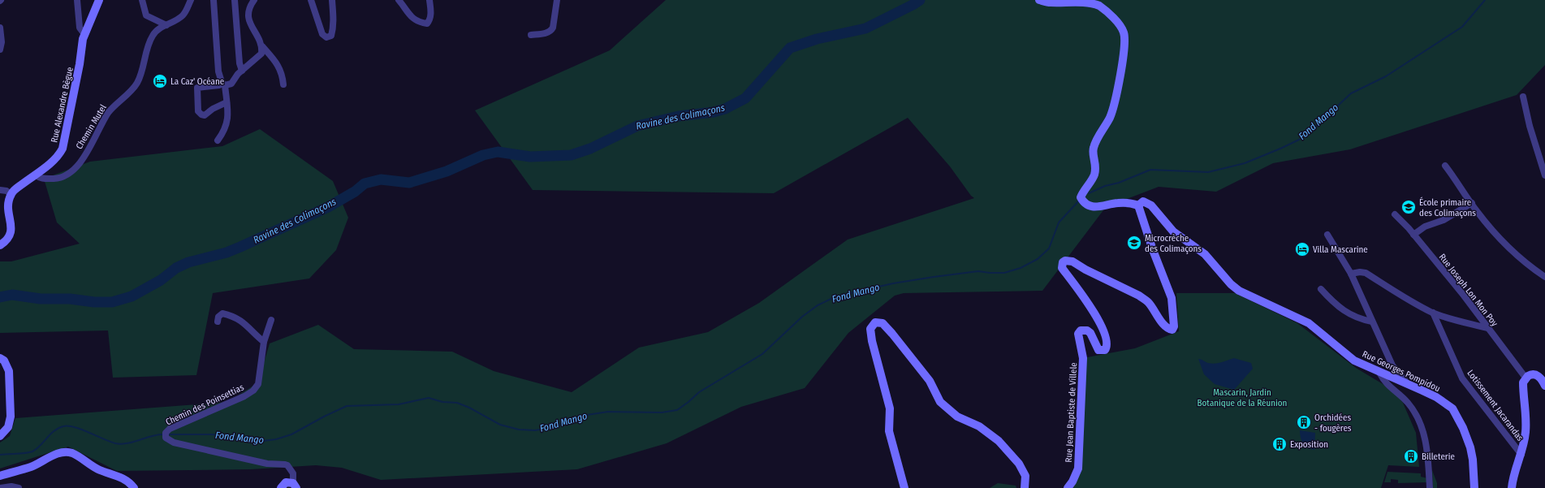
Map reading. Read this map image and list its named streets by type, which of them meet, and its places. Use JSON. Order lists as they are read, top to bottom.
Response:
{
  "streets": {
    "main road": ["Rue Alexandre Bègue", "Rue Georges Pompidou", "Rue Jean Baptiste de Villele"],
    "street": [
      "Chemin Mutel",
      "Rue Joseph Lon Mon Poy",
      "Chemin des Poinsettias",
      "Lotissement Jacarandas"
    ]
  },
  "crossings": [
    ["Rue Alexandre Bègue", "Chemin Mutel"],
    ["Rue Georges Pompidou", "Rue Jean Baptiste de Villele"]
  ],
  "water": ["Ravine des Colimaçons", "Fond Mango"],
  "parks": ["Mascarin, Jardin Botanique de la Réunion"],
  "places": {
    "hotel": ["La Caz' Océane", "Villa Mascarine"],
    "school or university": ["École primaire des Colimaçons", "Microcrèche des Colimaçons"],
    "building": ["Orchidées - fougères", "Exposition", "Billeterie"]
  }
}
